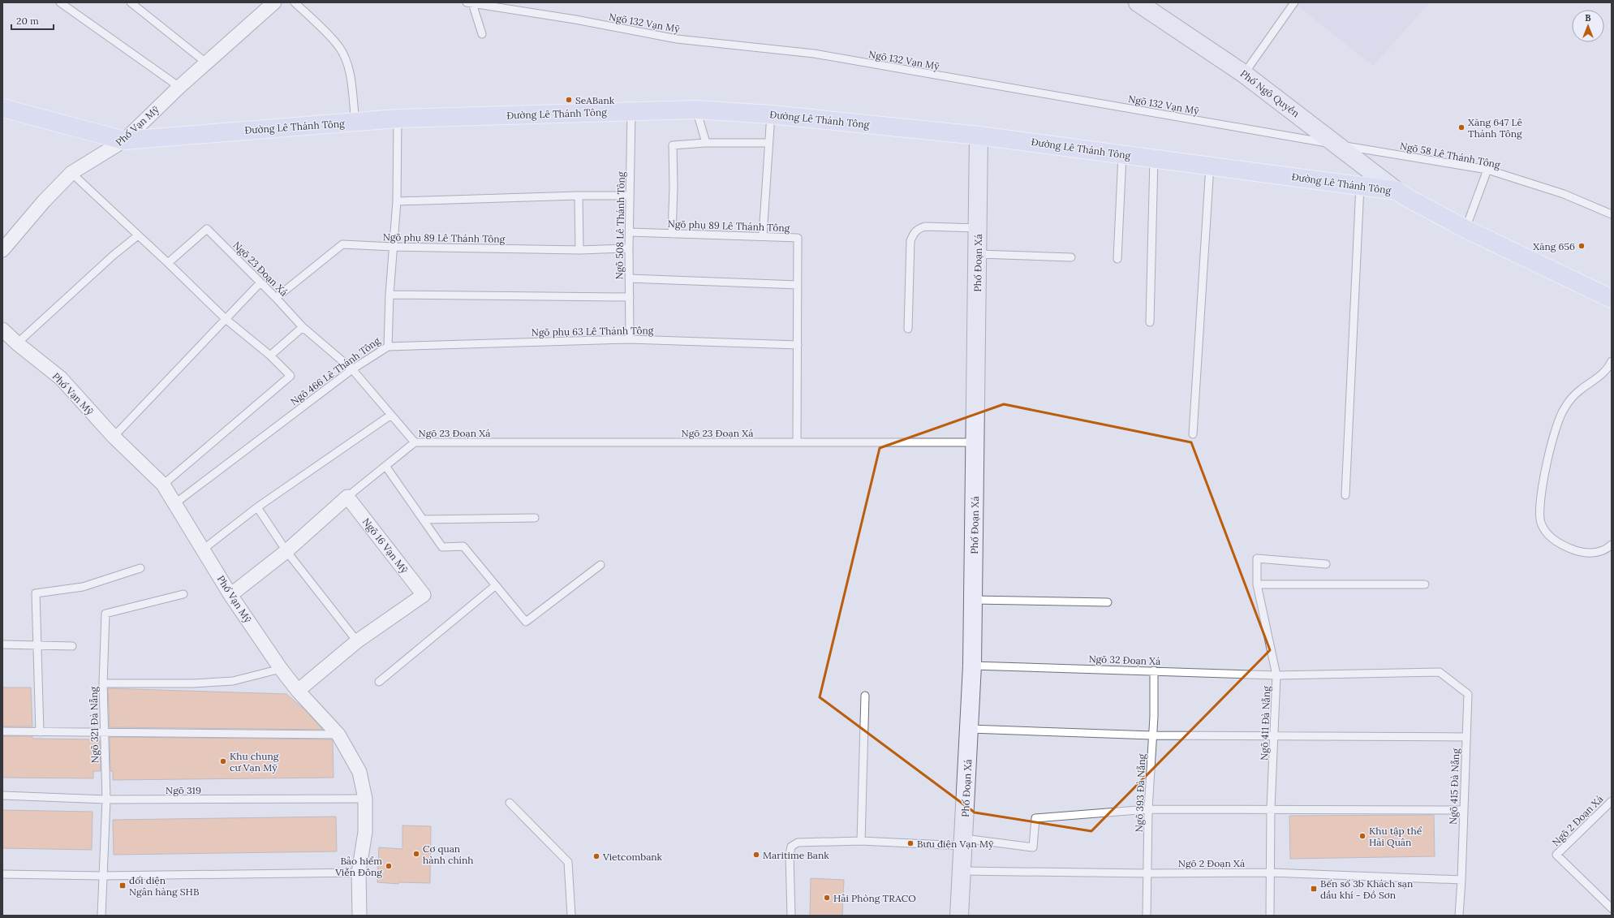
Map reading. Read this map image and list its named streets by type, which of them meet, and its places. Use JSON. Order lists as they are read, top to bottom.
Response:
{
  "streets": {
    "main road": ["Đường Lê Thánh Tông"],
    "street": [
      "Phố Ngô Quyền",
      "Phố Vạn Mỹ",
      "Phố Đoạn Xá",
      "Ngõ 16 Vạn Mỹ"
    ],
    "lane": [
      "Ngõ 132 Vạn Mỹ",
      "Ngõ 58 Lê Thánh Tông",
      "Ngõ 508 Lê Thánh Tông",
      "Ngõ phụ 89 Lê Thánh Tông",
      "Ngõ 23 Đoạn Xá",
      "Ngõ phụ 63 Lê Thánh Tông",
      "Ngõ 466 Lê Thánh Tông",
      "Ngõ 32 Đoạn Xá",
      "Ngõ 411 Đà Nẵng",
      "Ngõ 321 Đà Nẵng",
      "Ngõ 415 Đà Nẵng",
      "Ngõ 319",
      "Ngõ 393 Đà Nẵng",
      "Ngõ 2 Đoạn Xá"
    ]
  },
  "crossings": [
    ["Ngõ 132 Vạn Mỹ", "Phố Ngô Quyền"],
    ["Ngõ 132 Vạn Mỹ", "Ngõ 58 Lê Thánh Tông"],
    ["Phố Ngô Quyền", "Đường Lê Thánh Tông"],
    ["Phố Ngô Quyền", "Ngõ 58 Lê Thánh Tông"],
    ["Đường Lê Thánh Tông", "Phố Vạn Mỹ"],
    ["Đường Lê Thánh Tông", "Ngõ 508 Lê Thánh Tông"],
    ["Đường Lê Thánh Tông", "Phố Đoạn Xá"],
    ["Đường Lê Thánh Tông", "Ngõ 466 Lê Thánh Tông"],
    ["Phố Vạn Mỹ", "Ngõ 466 Lê Thánh Tông"],
    ["Phố Vạn Mỹ", "Ngõ 16 Vạn Mỹ"],
    ["Phố Vạn Mỹ", "Ngõ 319"],
    ["Ngõ 508 Lê Thánh Tông", "Ngõ phụ 89 Lê Thánh Tông"],
    ["Ngõ 508 Lê Thánh Tông", "Ngõ phụ 63 Lê Thánh Tông"],
    ["Ngõ phụ 89 Lê Thánh Tông", "Ngõ 23 Đoạn Xá"],
    ["Ngõ phụ 89 Lê Thánh Tông", "Ngõ phụ 63 Lê Thánh Tông"],
    ["Ngõ phụ 89 Lê Thánh Tông", "Ngõ 466 Lê Thánh Tông"],
    ["Phố Đoạn Xá", "Ngõ 23 Đoạn Xá"],
    ["Phố Đoạn Xá", "Ngõ 32 Đoạn Xá"],
    ["Phố Đoạn Xá", "Ngõ 2 Đoạn Xá"],
    ["Ngõ 23 Đoạn Xá", "Ngõ 466 Lê Thánh Tông"],
    ["Ngõ phụ 63 Lê Thánh Tông", "Ngõ 466 Lê Thánh Tông"],
    ["Ngõ 32 Đoạn Xá", "Ngõ 411 Đà Nẵng"],
    ["Ngõ 32 Đoạn Xá", "Ngõ 393 Đà Nẵng"],
    ["Ngõ 411 Đà Nẵng", "Ngõ 415 Đà Nẵng"],
    ["Ngõ 411 Đà Nẵng", "Ngõ 2 Đoạn Xá"],
    ["Ngõ 321 Đà Nẵng", "Ngõ 319"],
    ["Ngõ 415 Đà Nẵng", "Ngõ 2 Đoạn Xá"],
    ["Ngõ 393 Đà Nẵng", "Ngõ 2 Đoạn Xá"]
  ],
  "places": {
    "other": [
      "SeABank",
      "Xăng 647 Lê Thánh Tông",
      "Xăng 656",
      "Khu chung cư Vạn Mỹ",
      "Khu tập thể Hải Quân",
      "Bưu điện Vạn Mỹ",
      "Cơ quan hành chính",
      "Maritime Bank",
      "Vietcombank",
      "Bảo hiểm Viễn Đông",
      "Hải Phòng TRACO"
    ],
    "transit": ["đối diện Ngân hàng SHB", "Bến số 3b Khách sạn dầu khí - Đồ Sơn"]
  },
  "scale_bar": "20 m",
  "north": "top"
}
